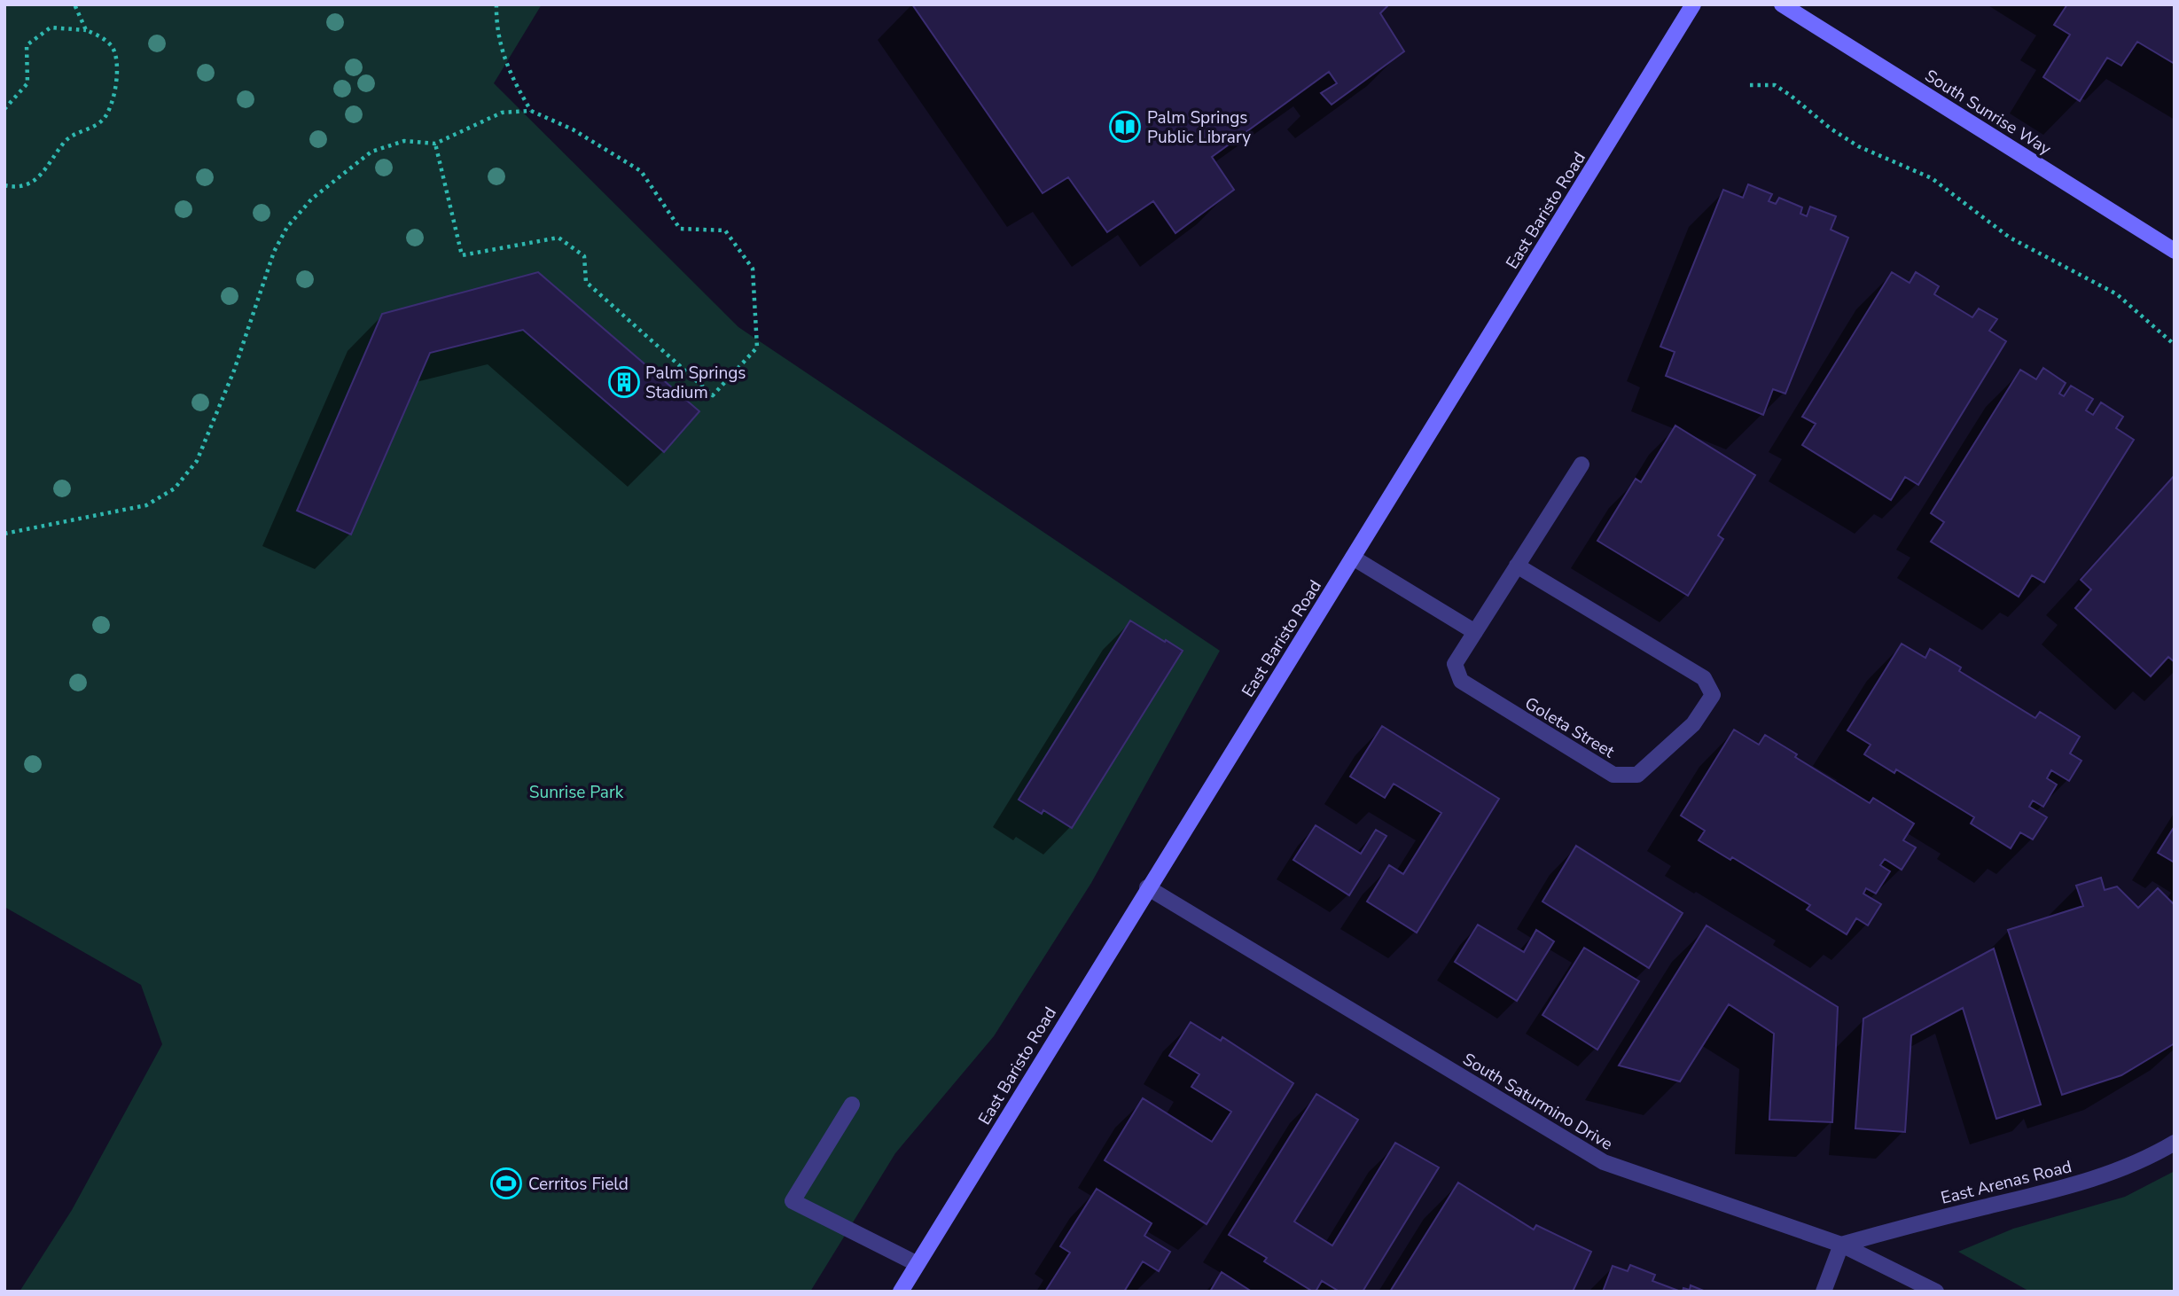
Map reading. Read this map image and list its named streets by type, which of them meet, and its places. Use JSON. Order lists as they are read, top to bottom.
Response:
{
  "streets": {
    "street": [
      "South Sunrise Way",
      "East Baristo Road",
      "Goleta Street",
      "South Saturmino Drive",
      "East Arenas Road"
    ]
  },
  "crossings": [
    ["East Baristo Road", "South Saturmino Drive"],
    ["South Saturmino Drive", "East Arenas Road"]
  ],
  "parks": ["Sunrise Park"],
  "places": {
    "library": ["Palm Springs Public Library"],
    "building": ["Palm Springs Stadium"],
    "sports": ["Cerritos Field"]
  }
}
